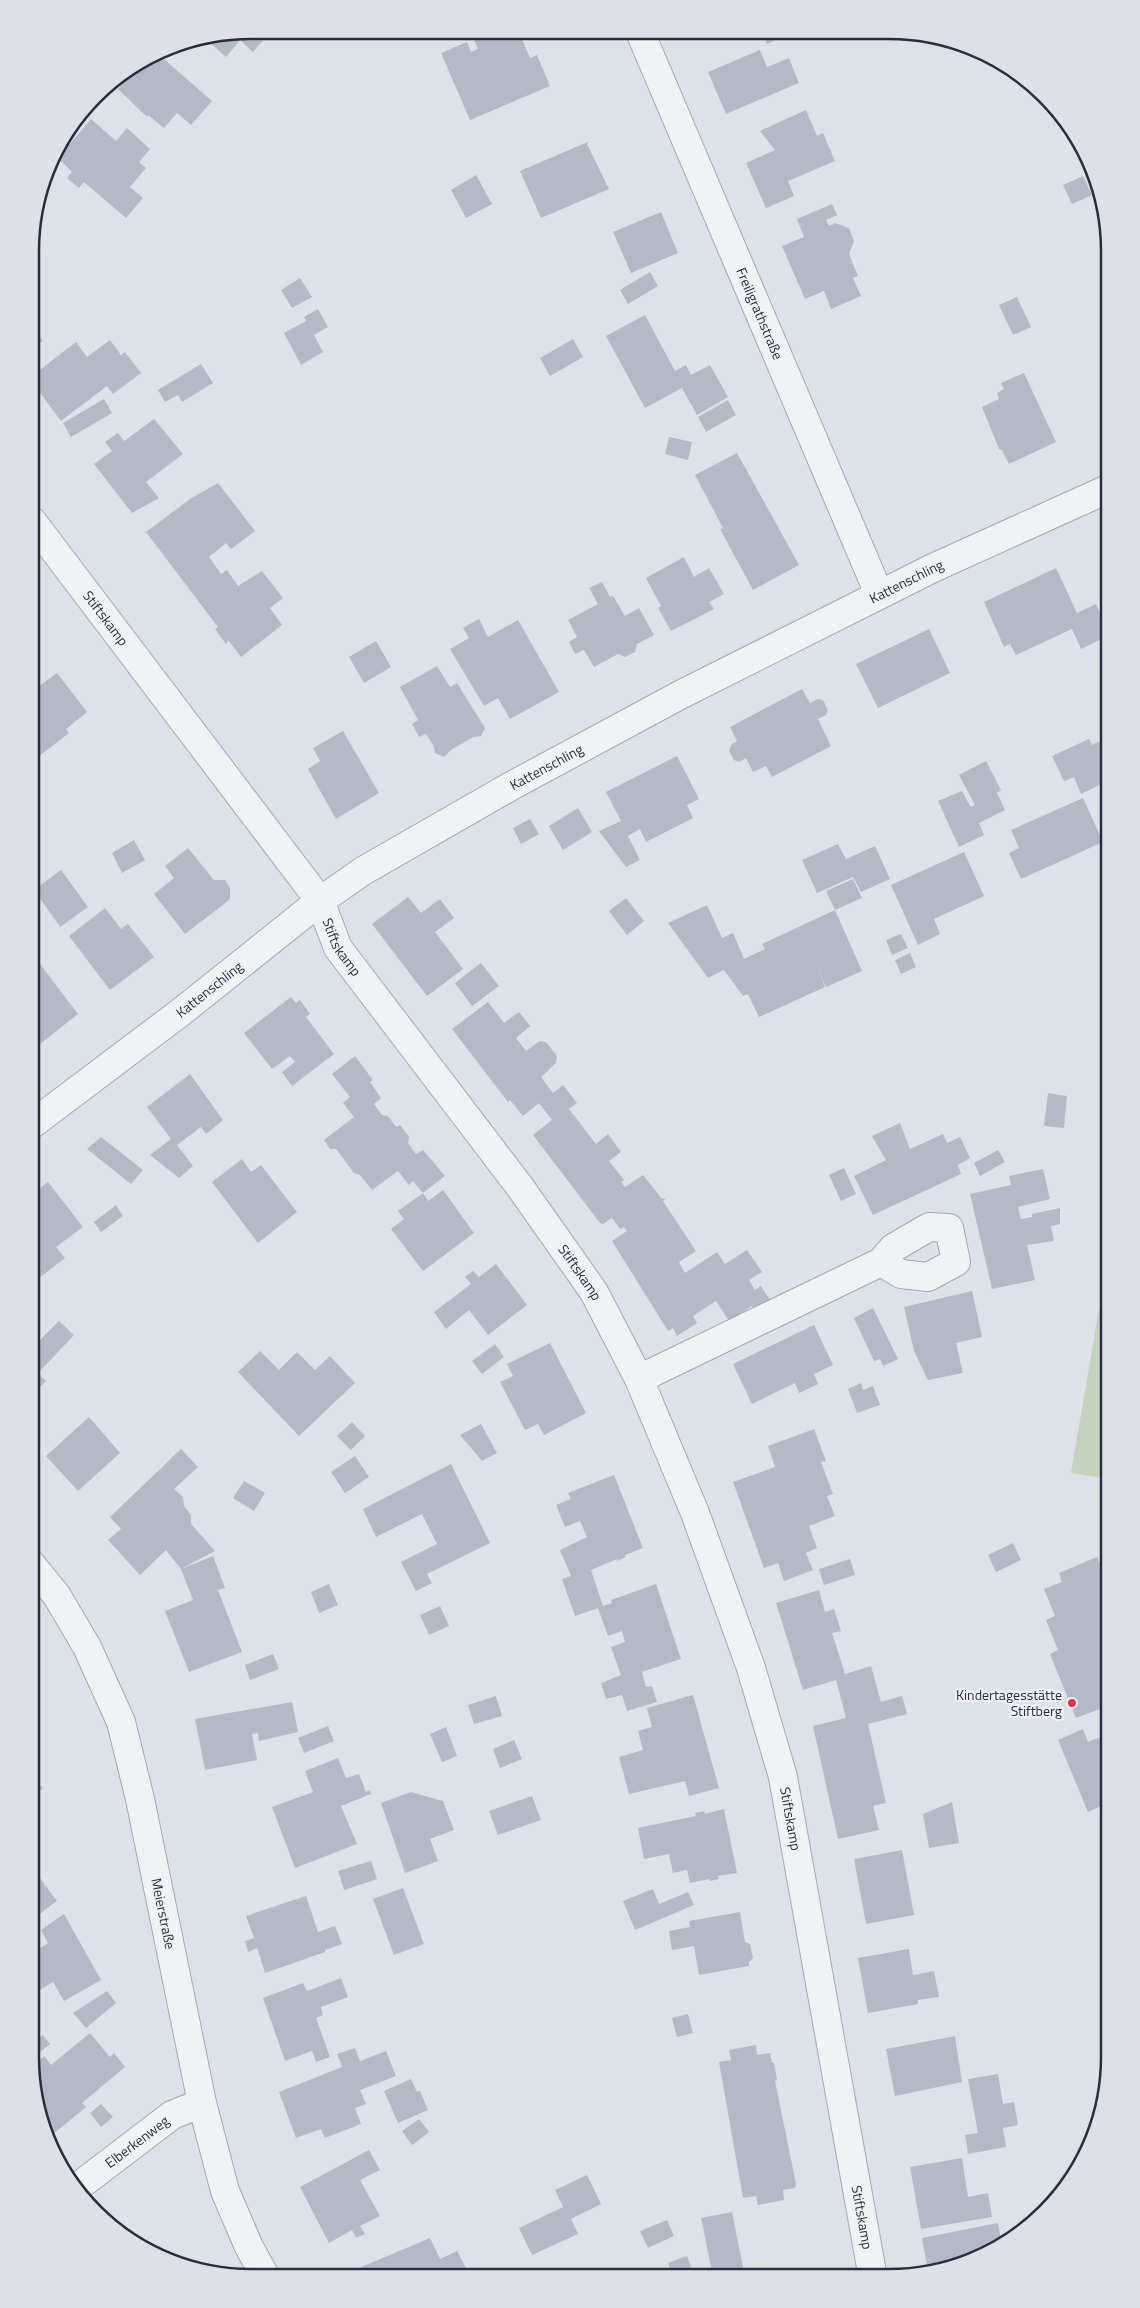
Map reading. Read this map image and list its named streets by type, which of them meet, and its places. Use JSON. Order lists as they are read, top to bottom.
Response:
{
  "streets": {
    "street": [
      "Freiligrathstraße",
      "Kattenschling",
      "Stiftskamp",
      "Meierstraße",
      "Elberkenweg"
    ]
  },
  "crossings": [
    ["Freiligrathstraße", "Kattenschling"],
    ["Kattenschling", "Stiftskamp"],
    ["Meierstraße", "Elberkenweg"]
  ],
  "places": ["Kindertagesstätte Stiftberg"]
}
